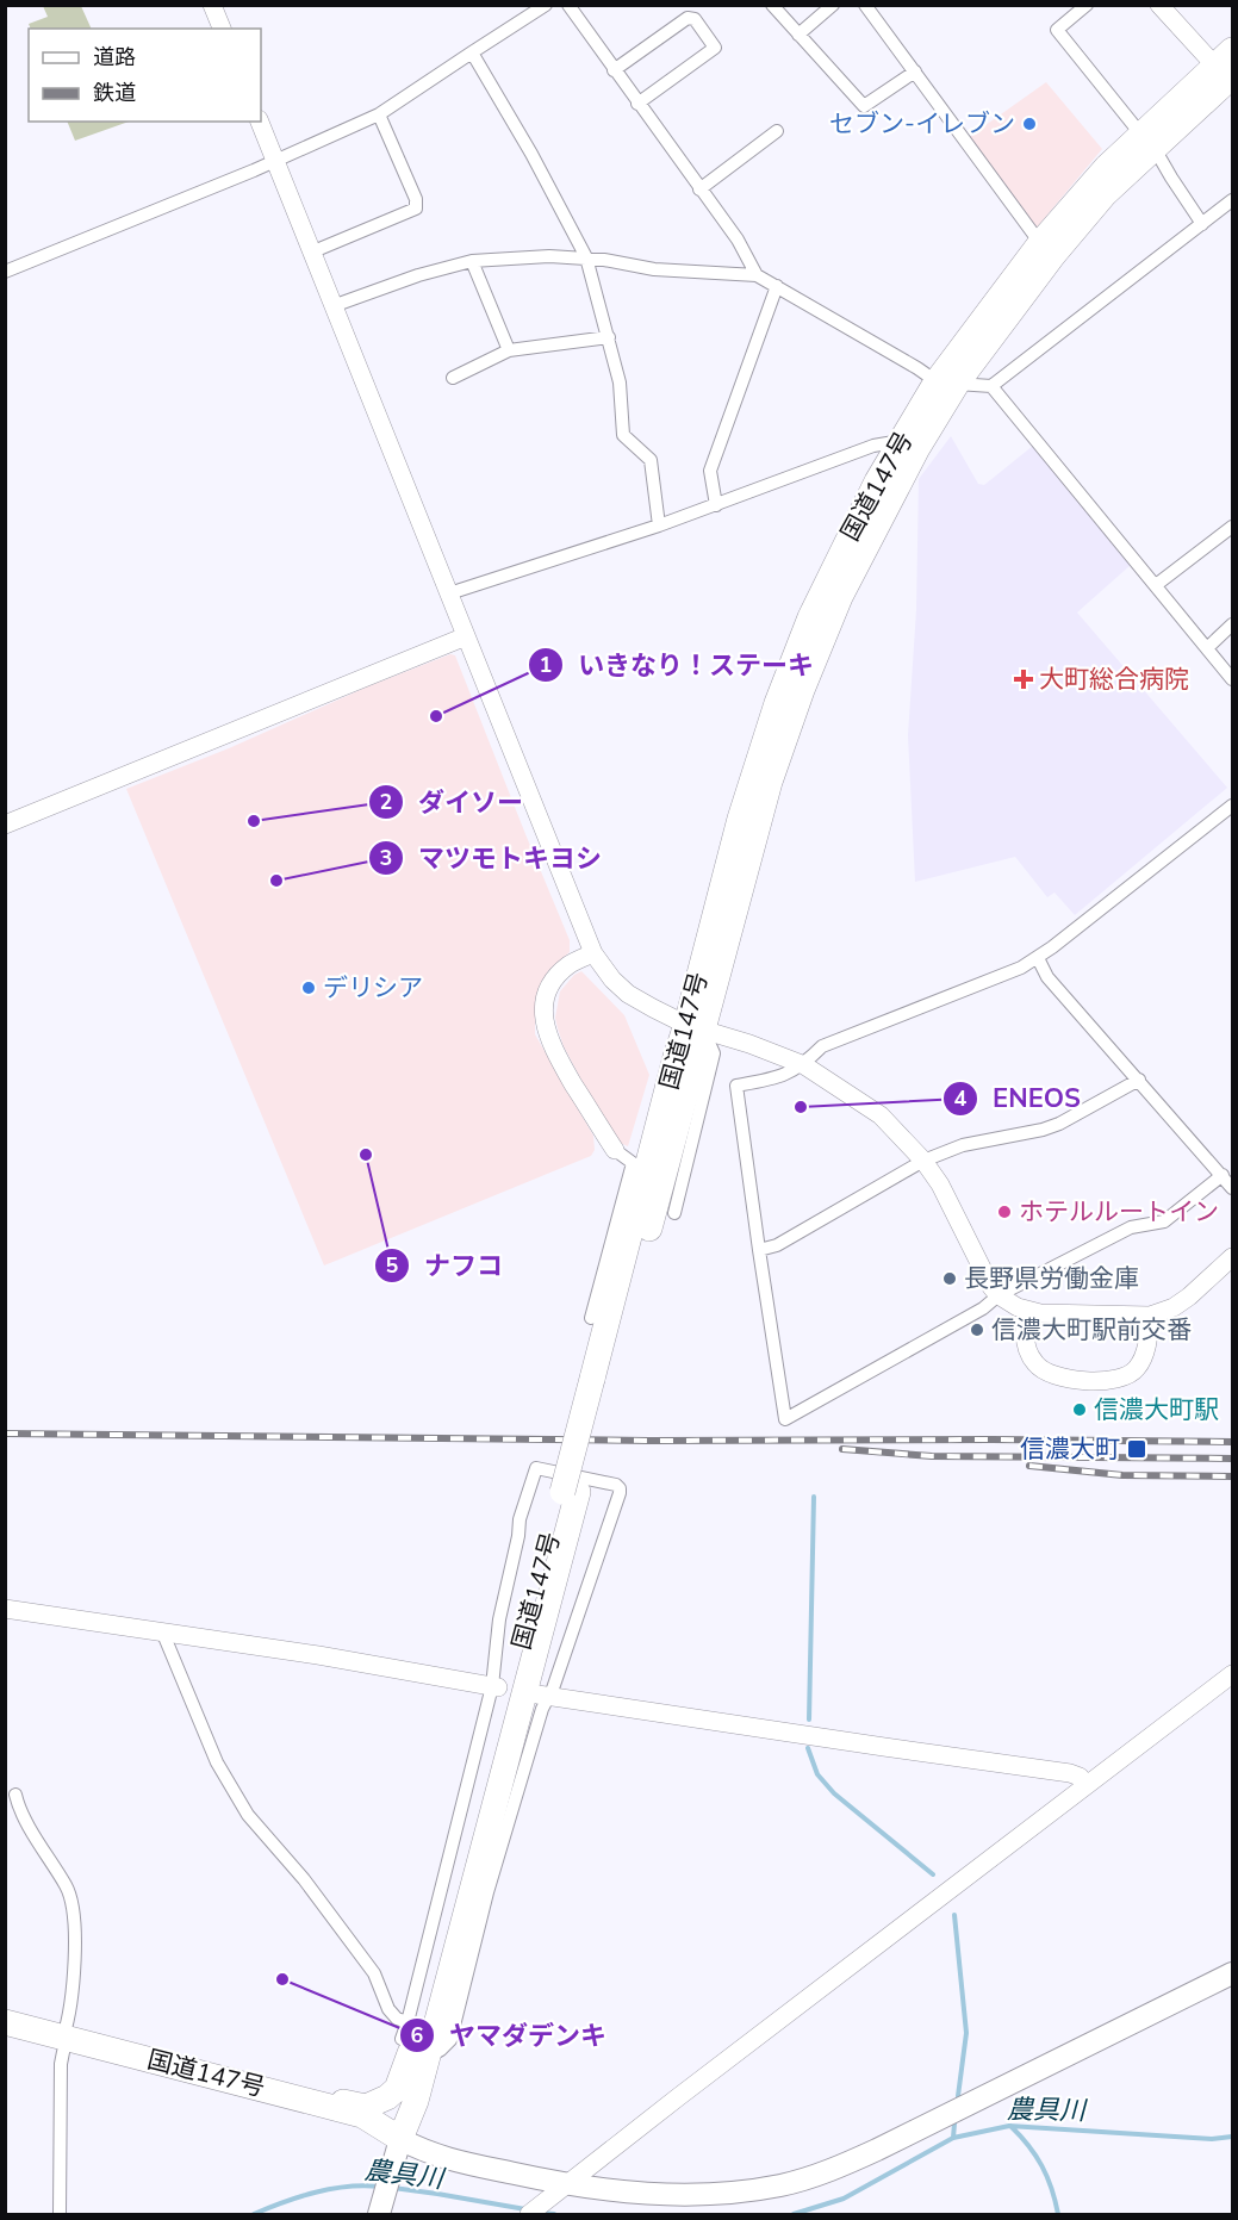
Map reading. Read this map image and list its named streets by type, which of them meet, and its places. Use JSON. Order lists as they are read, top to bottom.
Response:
{
  "streets": {
    "highway": ["国道147号"]
  },
  "water": ["農具川"],
  "places": {
    "other": [
      "セブン-イレブン",
      "いきなり！ステーキ",
      "ダイソー",
      "マツモトキヨシ",
      "デリシア",
      "ENEOS",
      "ナフコ",
      "ホテルルートイン",
      "長野県労働金庫",
      "信濃大町駅前交番",
      "信濃大町駅",
      "ヤマダデンキ"
    ],
    "health": ["大町総合病院"],
    "transit": ["信濃大町"]
  },
  "legend": ["道路", "鉄道"]
}
